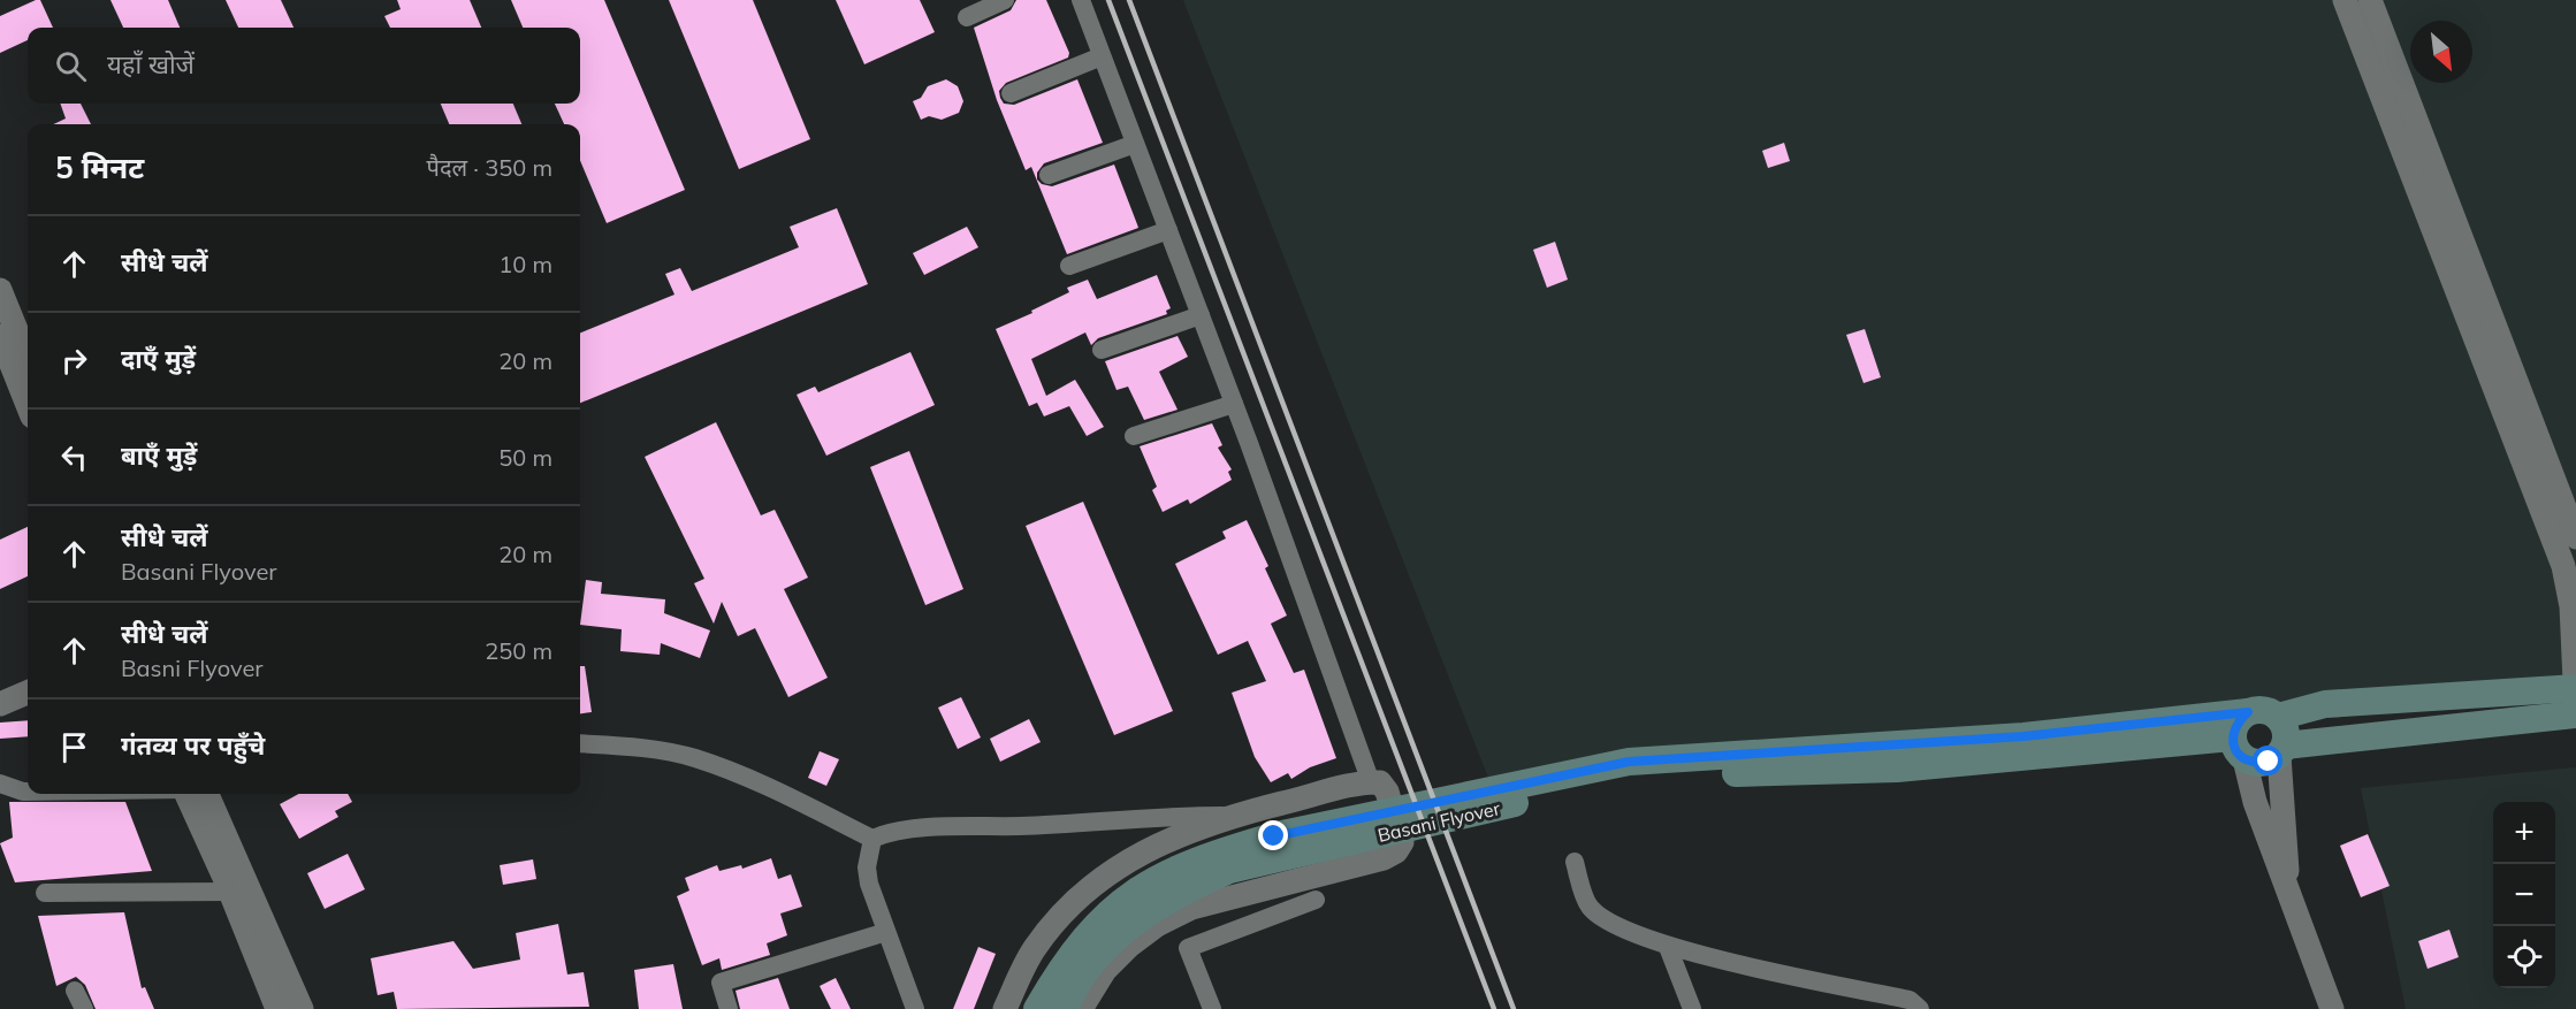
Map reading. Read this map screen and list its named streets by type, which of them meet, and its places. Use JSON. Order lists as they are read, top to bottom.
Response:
{
  "streets": {
    "main road": ["Basani Flyover"]
  },
  "north": "bottom right",
  "page": {
    "search": "यहाँ खोजें",
    "heading": ["5 मिनट", "पैदल · 350 m"],
    "list": [
      ["सीधे चलें", "10 m"],
      ["दाएँ मुड़ें", "20 m"],
      ["बाएँ मुड़ें", "50 m"],
      ["सीधे चलें", "Basani Flyover", "20 m"],
      ["सीधे चलें", "Basni Flyover", "250 m"],
      "गंतव्य पर पहुँचे"
    ],
    "map_buttons": ["+", "−"]
  }
}
